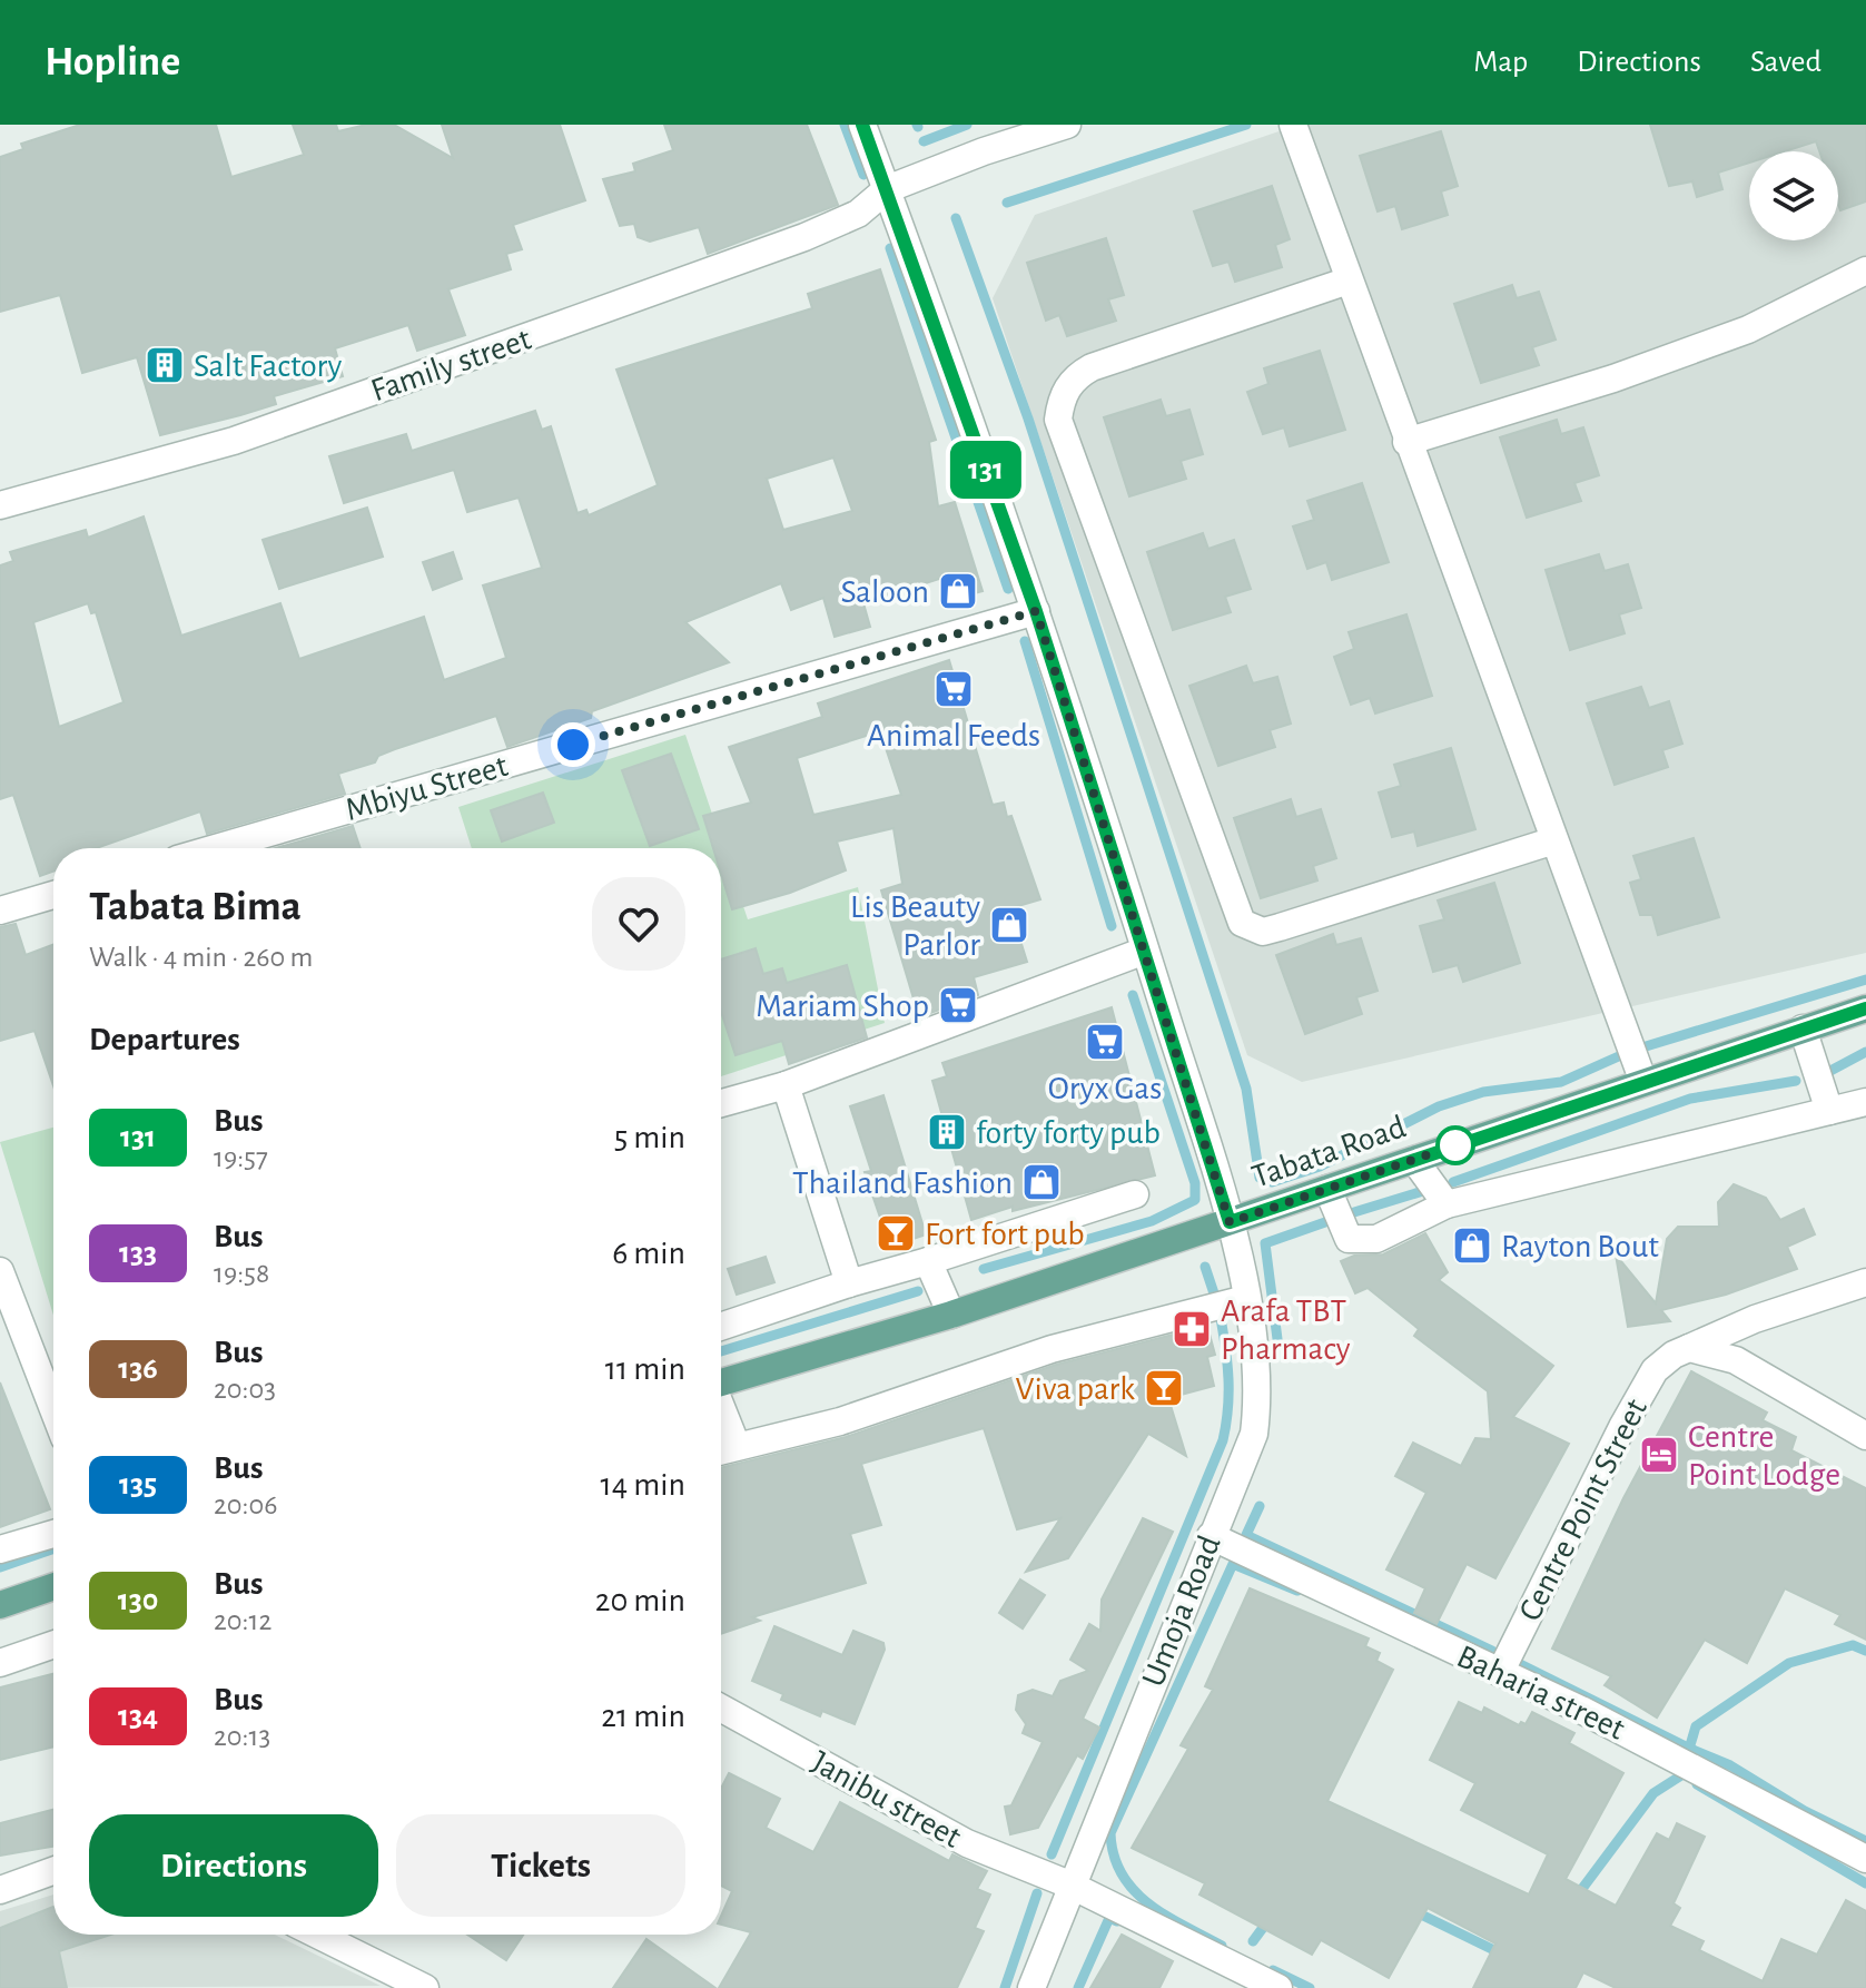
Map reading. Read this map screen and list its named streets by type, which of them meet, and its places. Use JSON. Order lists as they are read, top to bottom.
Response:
{
  "streets": {
    "main road": ["Tabata Road"],
    "street": [
      "Family street",
      "Mbiyu Street",
      "Centre Point Street",
      "Umoja Road",
      "Baharia street",
      "Janibu street"
    ]
  },
  "crossings": [
    ["Family street", "Umoja Road"],
    ["Mbiyu Street", "Umoja Road"],
    ["Tabata Road", "Umoja Road"],
    ["Centre Point Street", "Baharia street"],
    ["Umoja Road", "Baharia street"],
    ["Umoja Road", "Janibu street"]
  ],
  "places": {
    "building": ["Salt Factory", "forty forty pub"],
    "shop": [
      "Saloon",
      "Lis Beauty Parlor",
      "Thailand Fashion",
      "Rayton Bout"
    ],
    "supermarket": ["Animal Feeds", "Mariam Shop", "Oryx Gas"],
    "bar": ["Fort fort pub", "Viva park"],
    "pharmacy": ["Arafa TBT Pharmacy"],
    "hotel": ["Centre Point Lodge"]
  },
  "lines": ["bus line 131"],
  "page": {
    "header": "Hopline",
    "nav": ["Map", "Directions", "Saved"],
    "on_map": "131",
    "heading": [
      ["Tabata Bima", "Walk · 4 min · 260 m"],
      "Departures"
    ],
    "list": [
      {
        "mark": "131",
        "name": "Bus",
        "note": "19:57",
        "value": "5 min"
      },
      {
        "mark": "133",
        "name": "Bus",
        "note": "19:58",
        "value": "6 min"
      },
      {
        "mark": "136",
        "name": "Bus",
        "note": "20:03",
        "value": "11 min"
      },
      {
        "mark": "135",
        "name": "Bus",
        "note": "20:06",
        "value": "14 min"
      },
      {
        "mark": "130",
        "name": "Bus",
        "note": "20:12",
        "value": "20 min"
      },
      {
        "mark": "134",
        "name": "Bus",
        "note": "20:13",
        "value": "21 min"
      }
    ],
    "buttons": ["Directions", "Tickets"]
  }
}
